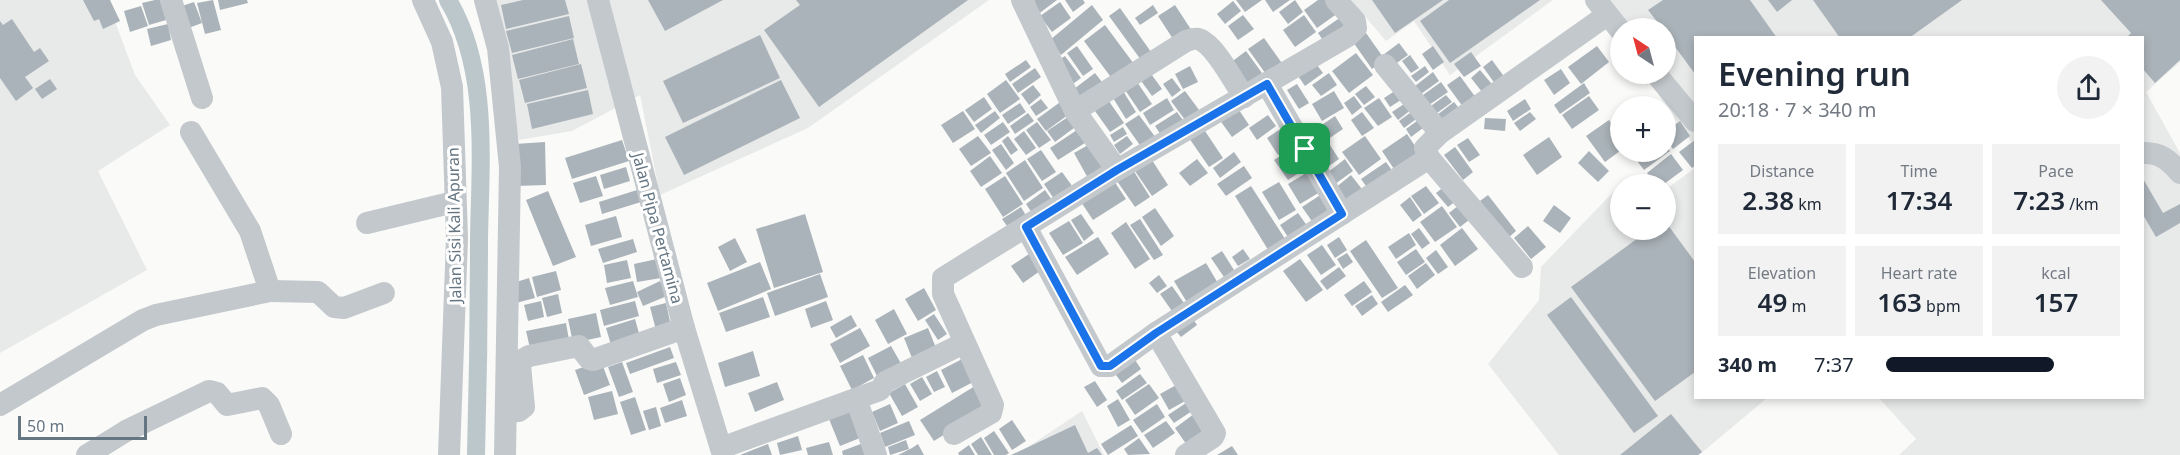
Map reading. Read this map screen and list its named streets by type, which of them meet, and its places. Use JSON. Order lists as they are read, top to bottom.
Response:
{
  "streets": {
    "street": ["Jalan Sisi Kali Apuran", "Jalan Pipa Pertamina"]
  },
  "scale_bar": "50 m",
  "north": "top left",
  "page": {
    "map_buttons": ["+", "−"],
    "heading": ["Evening run", "20:18 · 7 × 340 m"],
    "stats": [
      ["Distance", "2.38 km"],
      ["Time", "17:34"],
      ["Pace", "7:23 /km"],
      ["Elevation", "49 m"],
      ["Heart rate", "163 bpm"],
      ["kcal", "157"]
    ],
    "list": [
      {
        "name": "340 m",
        "note": "7:37"
      }
    ],
    "scale": "50 m"
  }
}
